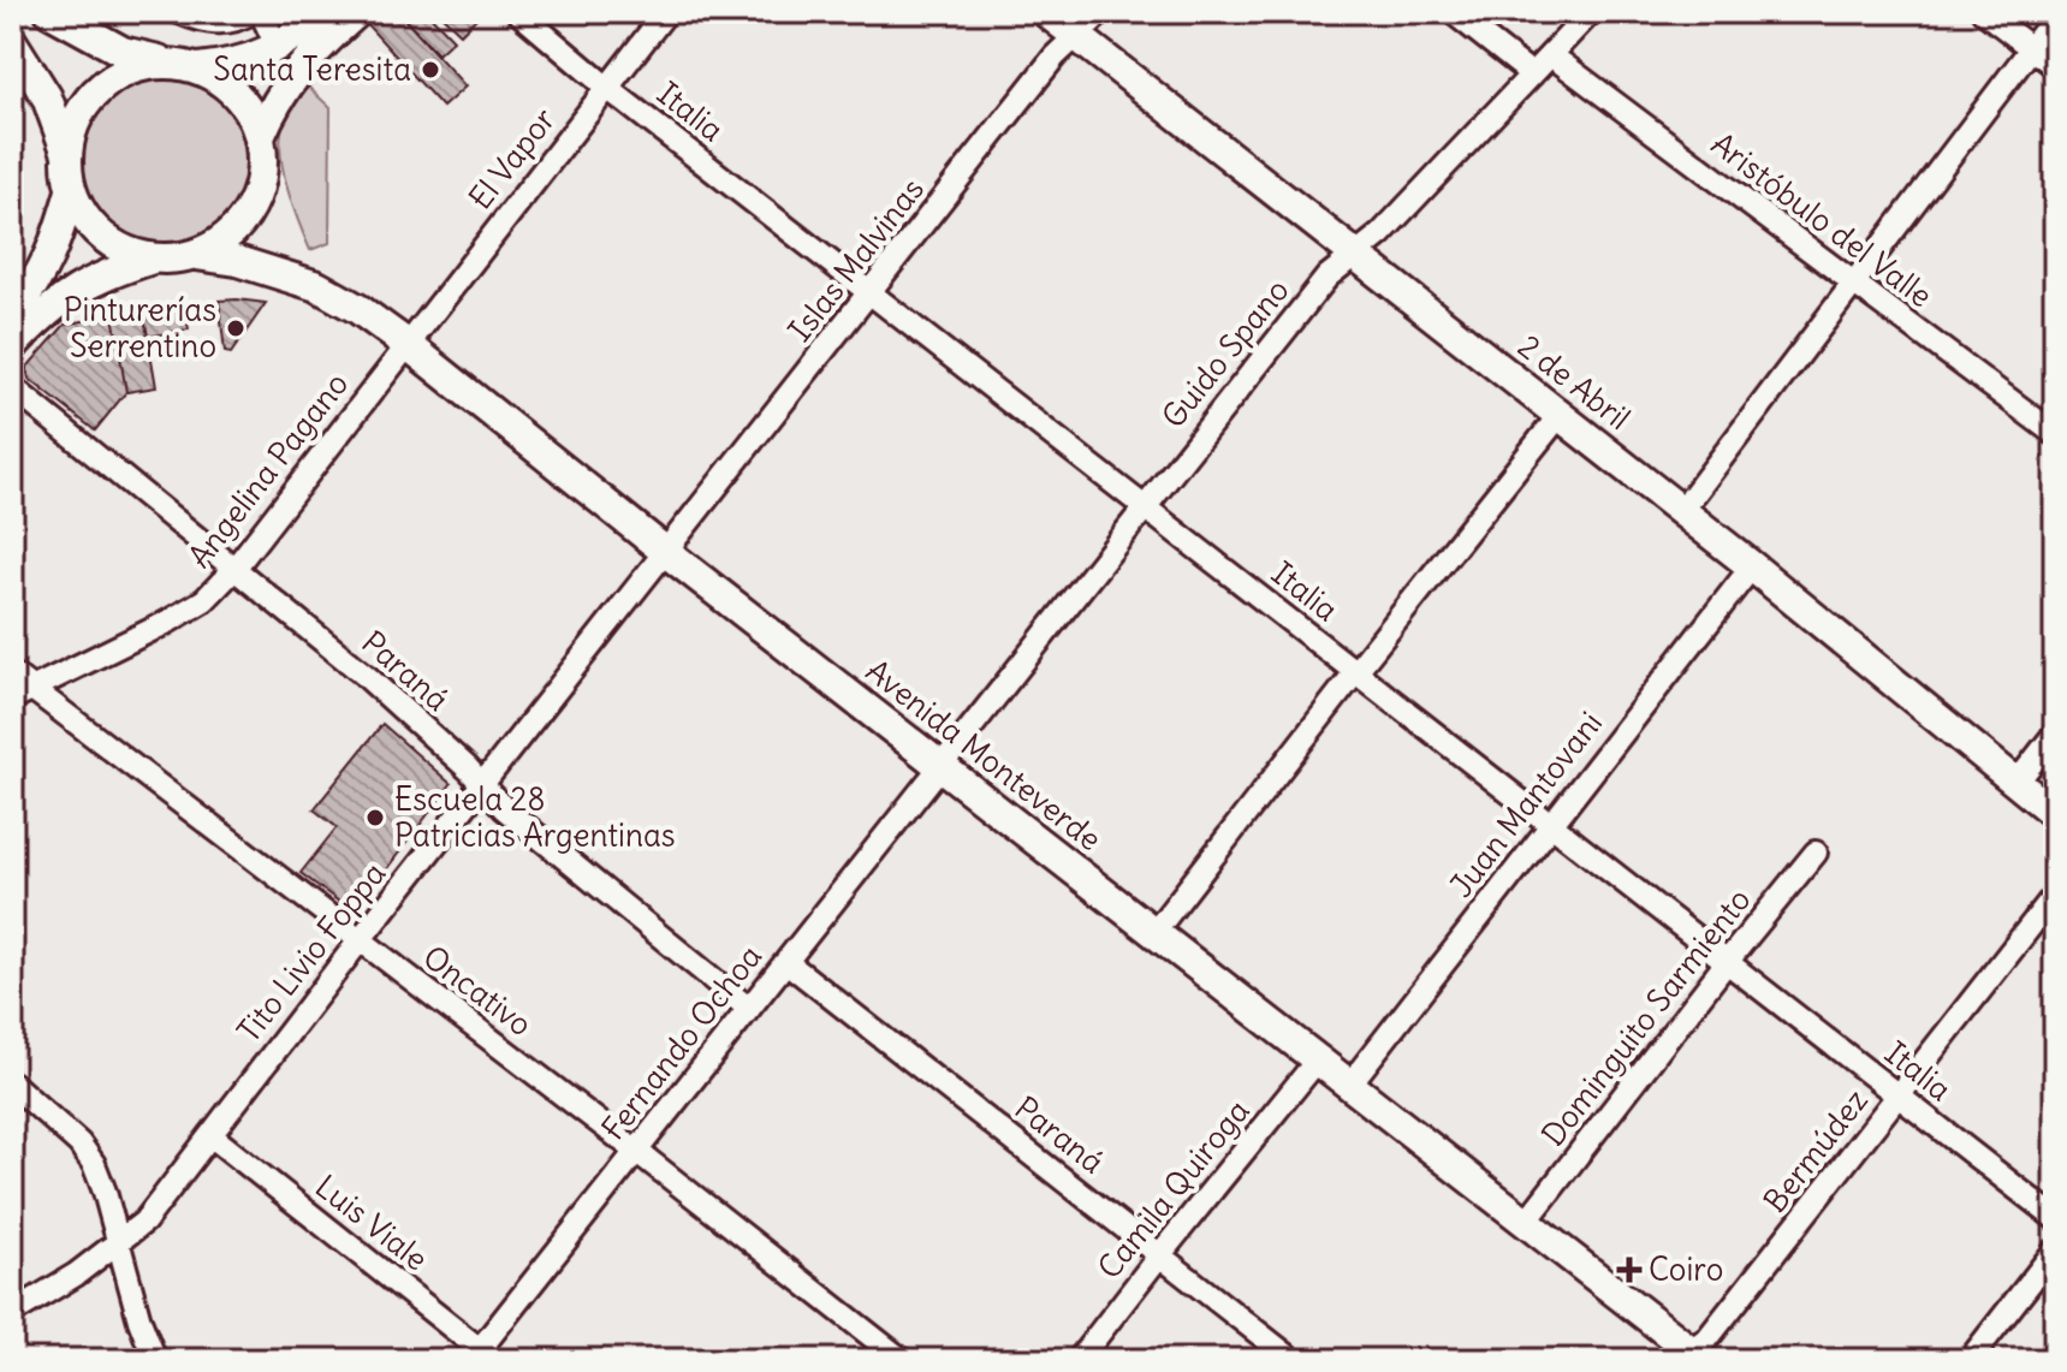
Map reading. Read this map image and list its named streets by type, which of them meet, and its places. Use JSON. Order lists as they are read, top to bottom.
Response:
{
  "streets": {
    "main road": ["2 de Abril", "Avenida Monteverde"],
    "street": [
      "Italia",
      "El Vapor",
      "Aristóbulo del Valle",
      "Islas Malvinas",
      "Guido Spano",
      "Angelina Pagano",
      "Paraná",
      "Juan Mantovani",
      "Tito Livio Foppa",
      "Oncativo",
      "Dominguito Sarmiento",
      "Fernando Ochoa",
      "Bermúdez",
      "Camila Quiroga",
      "Luis Viale"
    ]
  },
  "crossings": [
    ["Italia", "El Vapor"],
    ["Italia", "Islas Malvinas"],
    ["Italia", "Guido Spano"],
    ["Italia", "Juan Mantovani"],
    ["Italia", "Dominguito Sarmiento"],
    ["Italia", "Bermúdez"],
    ["El Vapor", "Angelina Pagano"],
    ["El Vapor", "Avenida Monteverde"],
    ["Aristóbulo del Valle", "Guido Spano"],
    ["Islas Malvinas", "2 de Abril"],
    ["Islas Malvinas", "Avenida Monteverde"],
    ["Islas Malvinas", "Tito Livio Foppa"],
    ["Guido Spano", "2 de Abril"],
    ["Guido Spano", "Avenida Monteverde"],
    ["Guido Spano", "Fernando Ochoa"],
    ["2 de Abril", "Juan Mantovani"],
    ["Angelina Pagano", "Paraná"],
    ["Angelina Pagano", "Avenida Monteverde"],
    ["Angelina Pagano", "Oncativo"],
    ["Paraná", "Tito Livio Foppa"],
    ["Paraná", "Fernando Ochoa"],
    ["Paraná", "Camila Quiroga"],
    ["Avenida Monteverde", "Juan Mantovani"],
    ["Avenida Monteverde", "Tito Livio Foppa"],
    ["Avenida Monteverde", "Dominguito Sarmiento"],
    ["Avenida Monteverde", "Fernando Ochoa"],
    ["Avenida Monteverde", "Bermúdez"],
    ["Avenida Monteverde", "Camila Quiroga"],
    ["Tito Livio Foppa", "Oncativo"],
    ["Tito Livio Foppa", "Luis Viale"],
    ["Oncativo", "Fernando Ochoa"],
    ["Fernando Ochoa", "Luis Viale"]
  ],
  "places": {
    "other": ["Santa Teresita", "Pinturerías Serrentino", "Escuela 28 Patricias Argentinas"],
    "health": ["Coiro"]
  }
}
